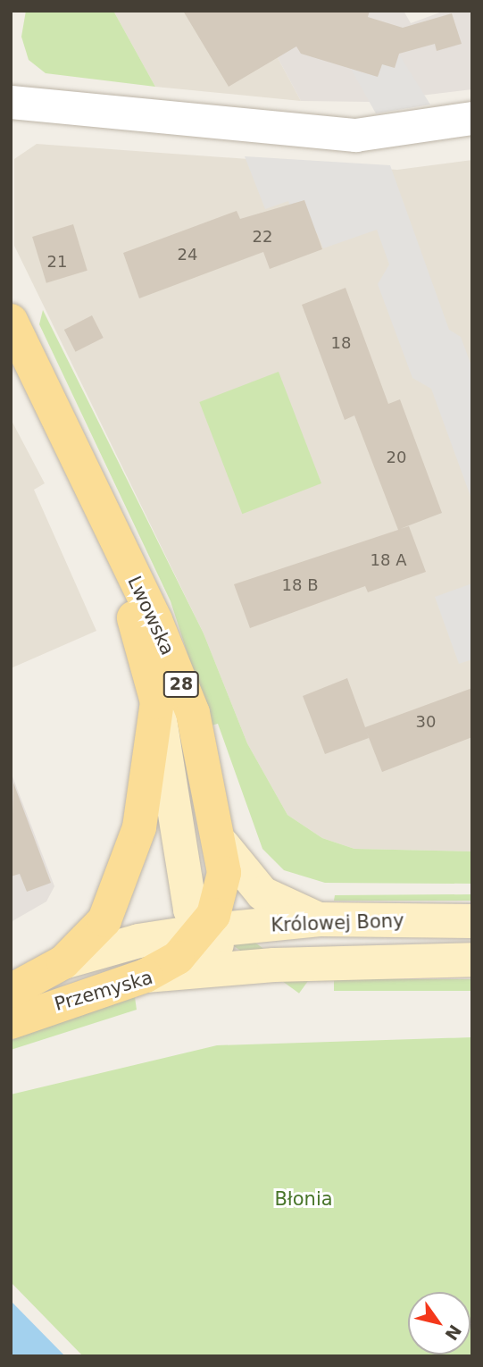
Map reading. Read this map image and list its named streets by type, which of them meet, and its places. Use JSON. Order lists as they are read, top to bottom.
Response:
{
  "streets": {
    "main road": [
      "Lwowska",
      "28",
      "Królowej Bony",
      "Przemyska"
    ]
  },
  "crossings": [
    ["Lwowska", "Królowej Bony"],
    ["Lwowska", "Przemyska"],
    ["Królowej Bony", "Przemyska"]
  ],
  "parks": ["Błonia"],
  "house_numbers": [
    "22",
    "24",
    "21",
    "18",
    "20",
    "18 A",
    "18 B",
    "30"
  ],
  "north": "bottom right"
}
